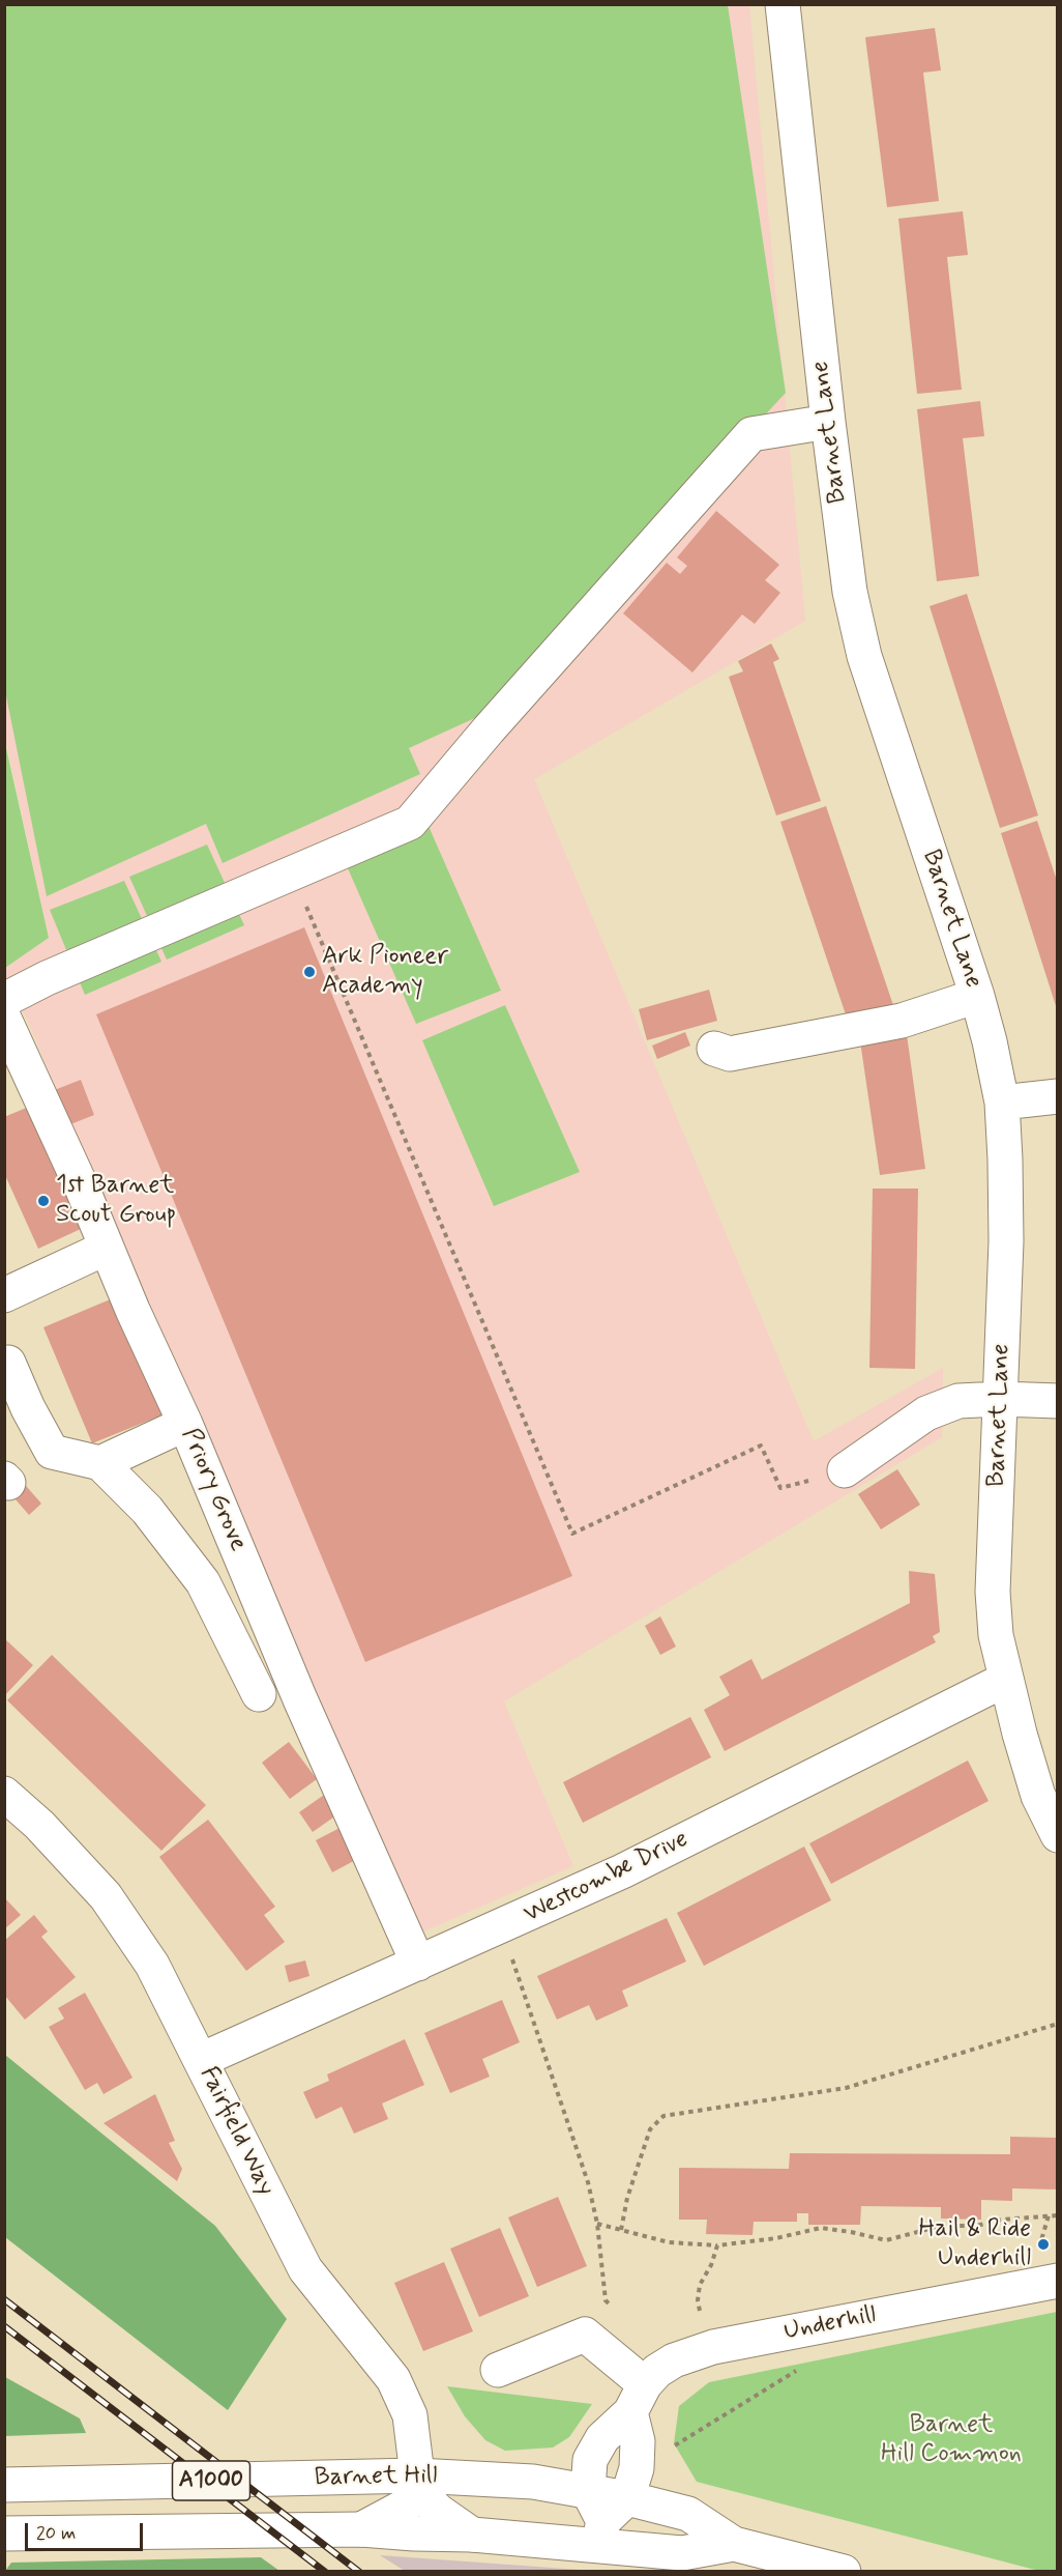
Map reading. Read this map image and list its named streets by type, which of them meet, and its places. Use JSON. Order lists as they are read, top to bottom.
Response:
{
  "streets": {
    "street": [
      "Barnet Lane",
      "Priory Grove",
      "Westcombe Drive",
      "Fairfield Way",
      "Underhill",
      "Barnet Hill",
      "A1000"
    ]
  },
  "crossings": [
    ["Barnet Lane", "Westcombe Drive"],
    ["Priory Grove", "Westcombe Drive"],
    ["Westcombe Drive", "Fairfield Way"],
    ["Fairfield Way", "Barnet Hill"],
    ["Underhill", "Barnet Hill"]
  ],
  "parks": ["Barnet Hill Common"],
  "places": ["Ark Pioneer Academy", "1st Barnet Scout Group", "Hail & Ride Underhill"],
  "scale_bar": "20 m"
}
